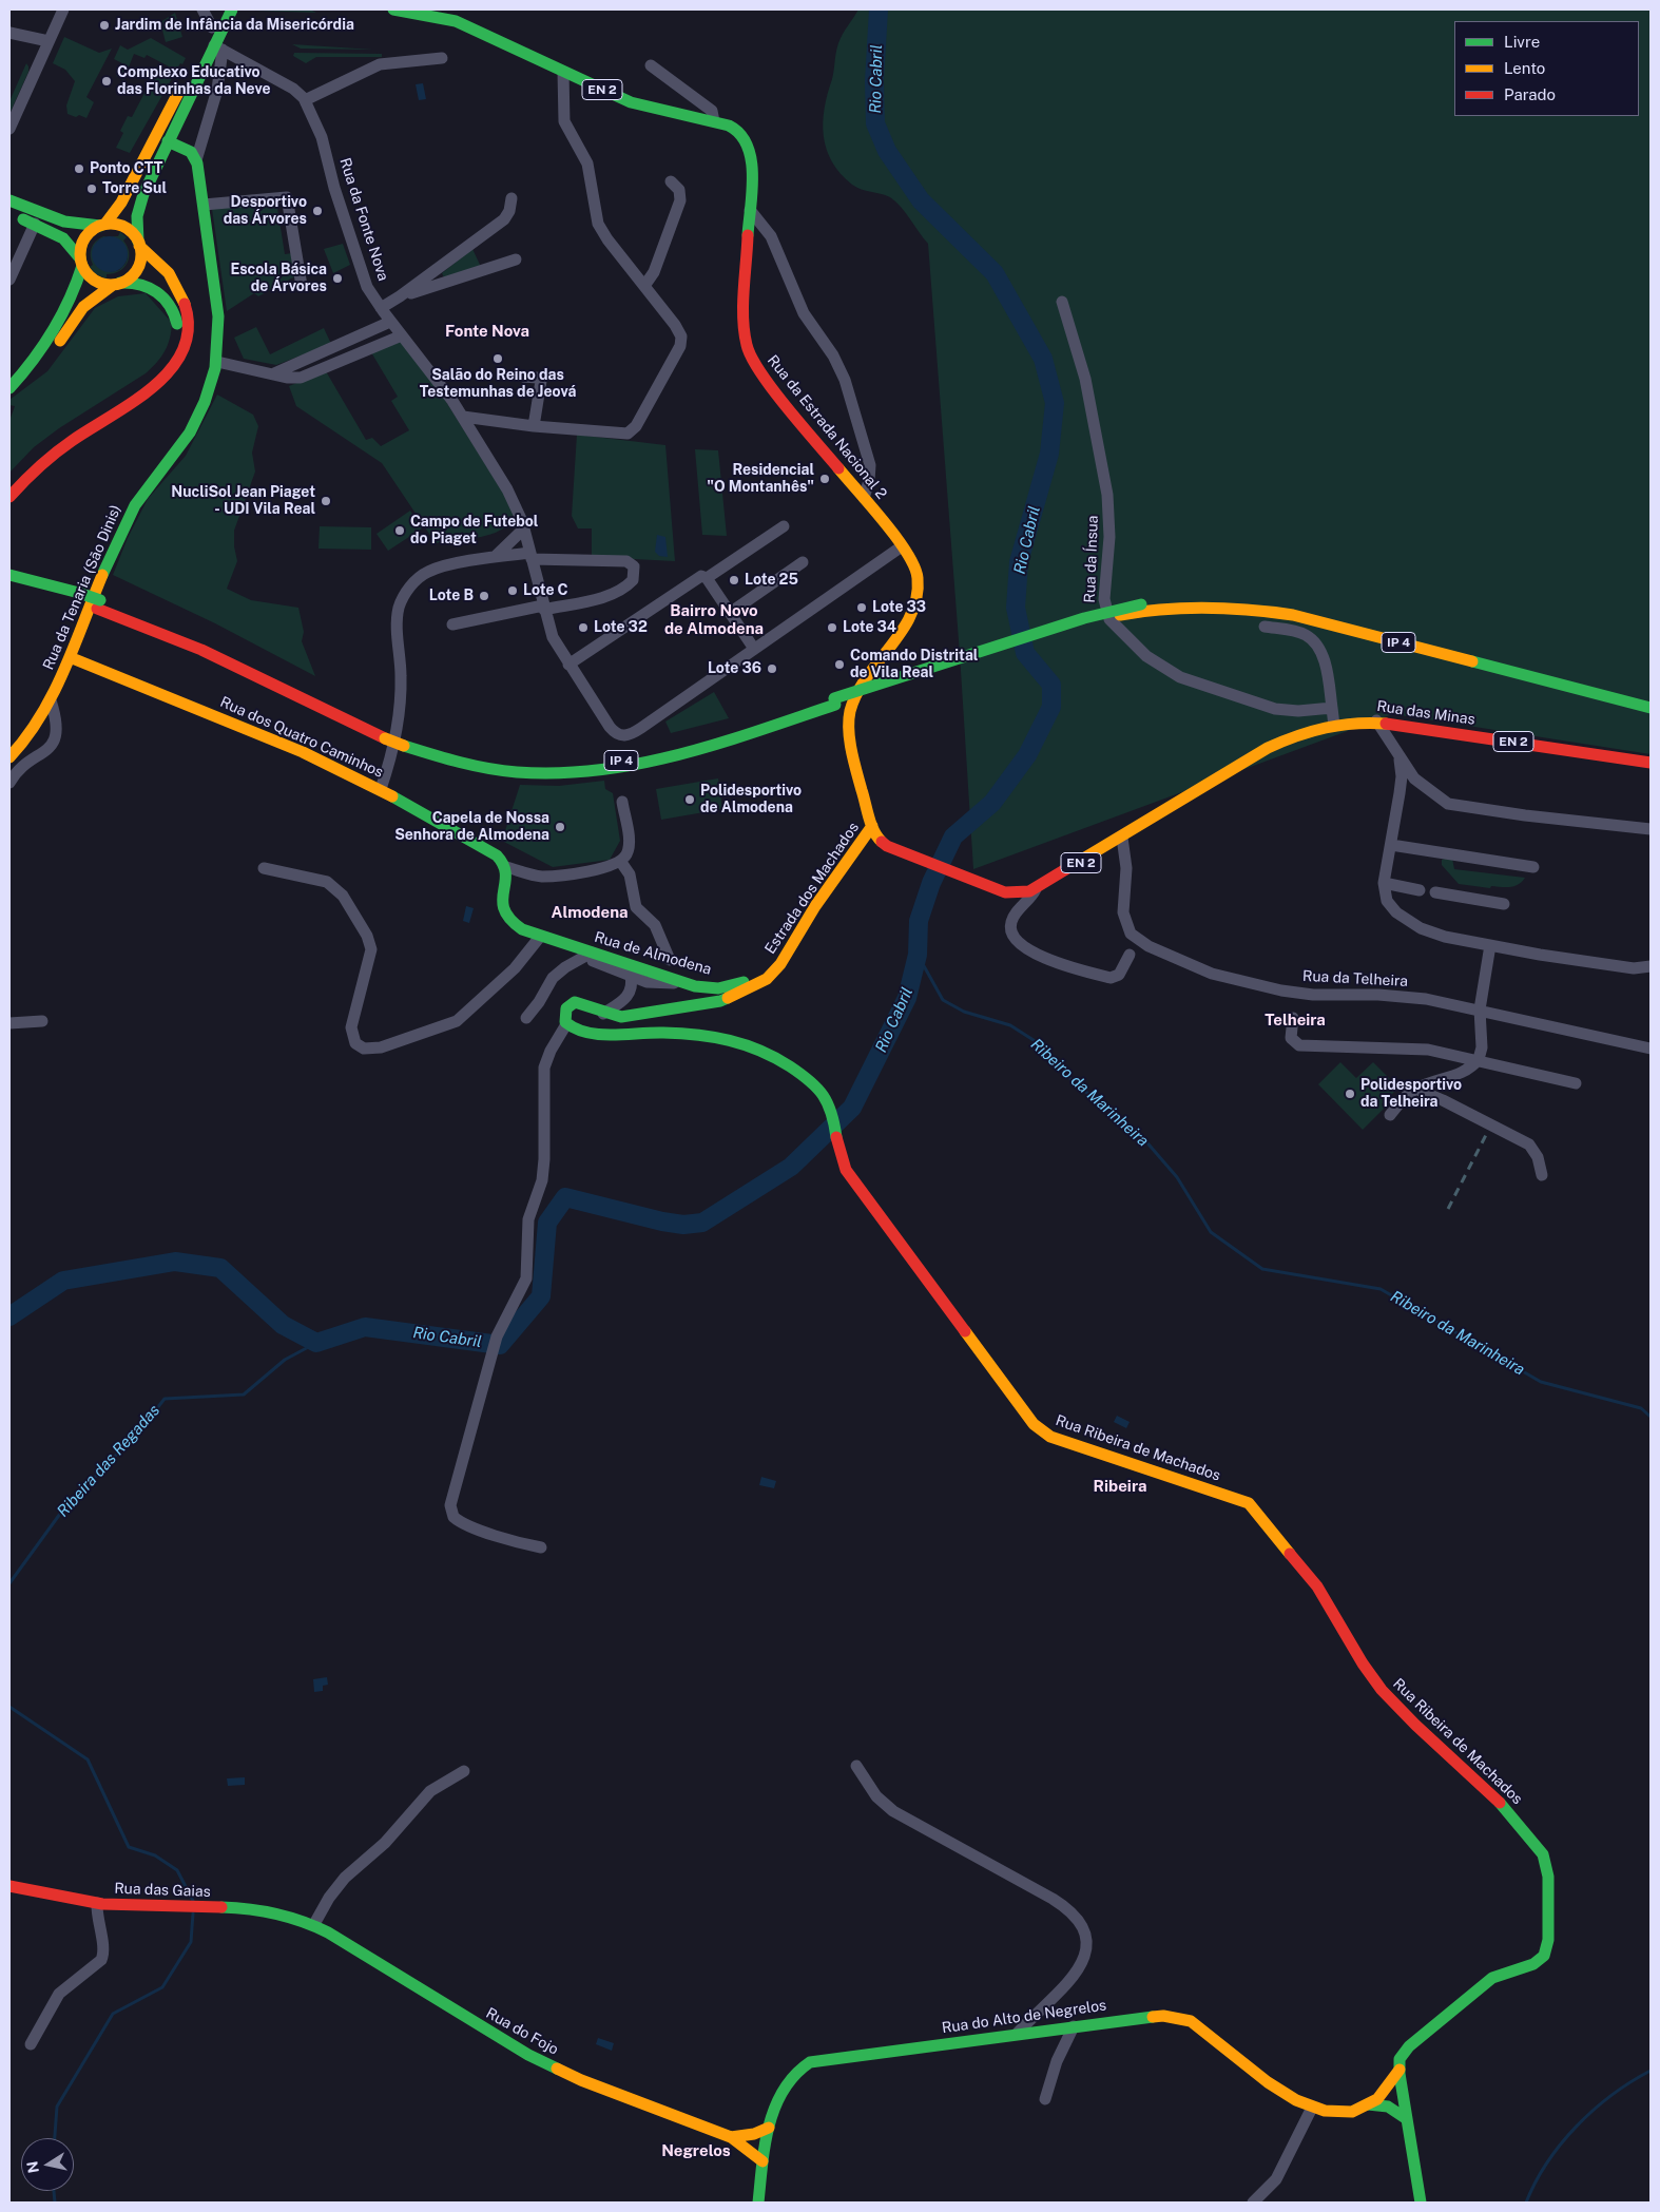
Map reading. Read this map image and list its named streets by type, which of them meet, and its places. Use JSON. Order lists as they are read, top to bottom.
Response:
{
  "streets": {
    "main road": [
      "EN 2",
      "Rua da Estrada Nacional 2",
      "Rua da Tenaria (São Dinis)",
      "IP 4",
      "Rua das Minas",
      "Rua dos Quatro Caminhos",
      "Estrada dos Machados",
      "Rua de Almodena",
      "Rua Ribeira de Machados",
      "Rua das Gaias",
      "Rua do Alto de Negrelos",
      "Rua do Fojo"
    ],
    "street": ["Rua da Fonte Nova", "Rua da Ínsua", "Rua da Telheira"]
  },
  "crossings": [
    ["EN 2", "Rua da Estrada Nacional 2"],
    ["EN 2", "Rua das Minas"],
    ["EN 2", "Rua da Telheira"],
    ["Rua da Estrada Nacional 2", "Estrada dos Machados"],
    ["Rua da Tenaria (São Dinis)", "Rua dos Quatro Caminhos"],
    ["Rua das Minas", "Rua da Telheira"],
    ["Rua dos Quatro Caminhos", "Rua de Almodena"],
    ["Estrada dos Machados", "Rua de Almodena"],
    ["Estrada dos Machados", "Rua Ribeira de Machados"],
    ["Rua Ribeira de Machados", "Rua do Alto de Negrelos"],
    ["Rua das Gaias", "Rua do Fojo"]
  ],
  "districts": [
    "Fonte Nova",
    "Bairro Novo de Almodena",
    "Almodena",
    "Telheira",
    "Ribeira",
    "Negrelos"
  ],
  "water": ["Rio Cabril", "Ribeiro da Marinheira", "Ribeira das Regadas"],
  "places": [
    "Jardim de Infância da Misericórdia",
    "Complexo Educativo das Florinhas da Neve",
    "Ponto CTT",
    "Torre Sul",
    "Desportivo das Árvores",
    "Escola Básica de Árvores",
    "Salão do Reino das Testemunhas de Jeová",
    "Residencial \"O Montanhês\"",
    "NucliSol Jean Piaget - UDI Vila Real",
    "Campo de Futebol do Piaget",
    "Lote 25",
    "Lote C",
    "Lote B",
    "Lote 33",
    "Lote 32",
    "Lote 34",
    "Comando Distrital de Vila Real",
    "Lote 36",
    "Polidesportivo de Almodena",
    "Capela de Nossa Senhora de Almodena",
    "Polidesportivo da Telheira"
  ],
  "legend": ["Livre", "Lento", "Parado"],
  "north": "left"
}
